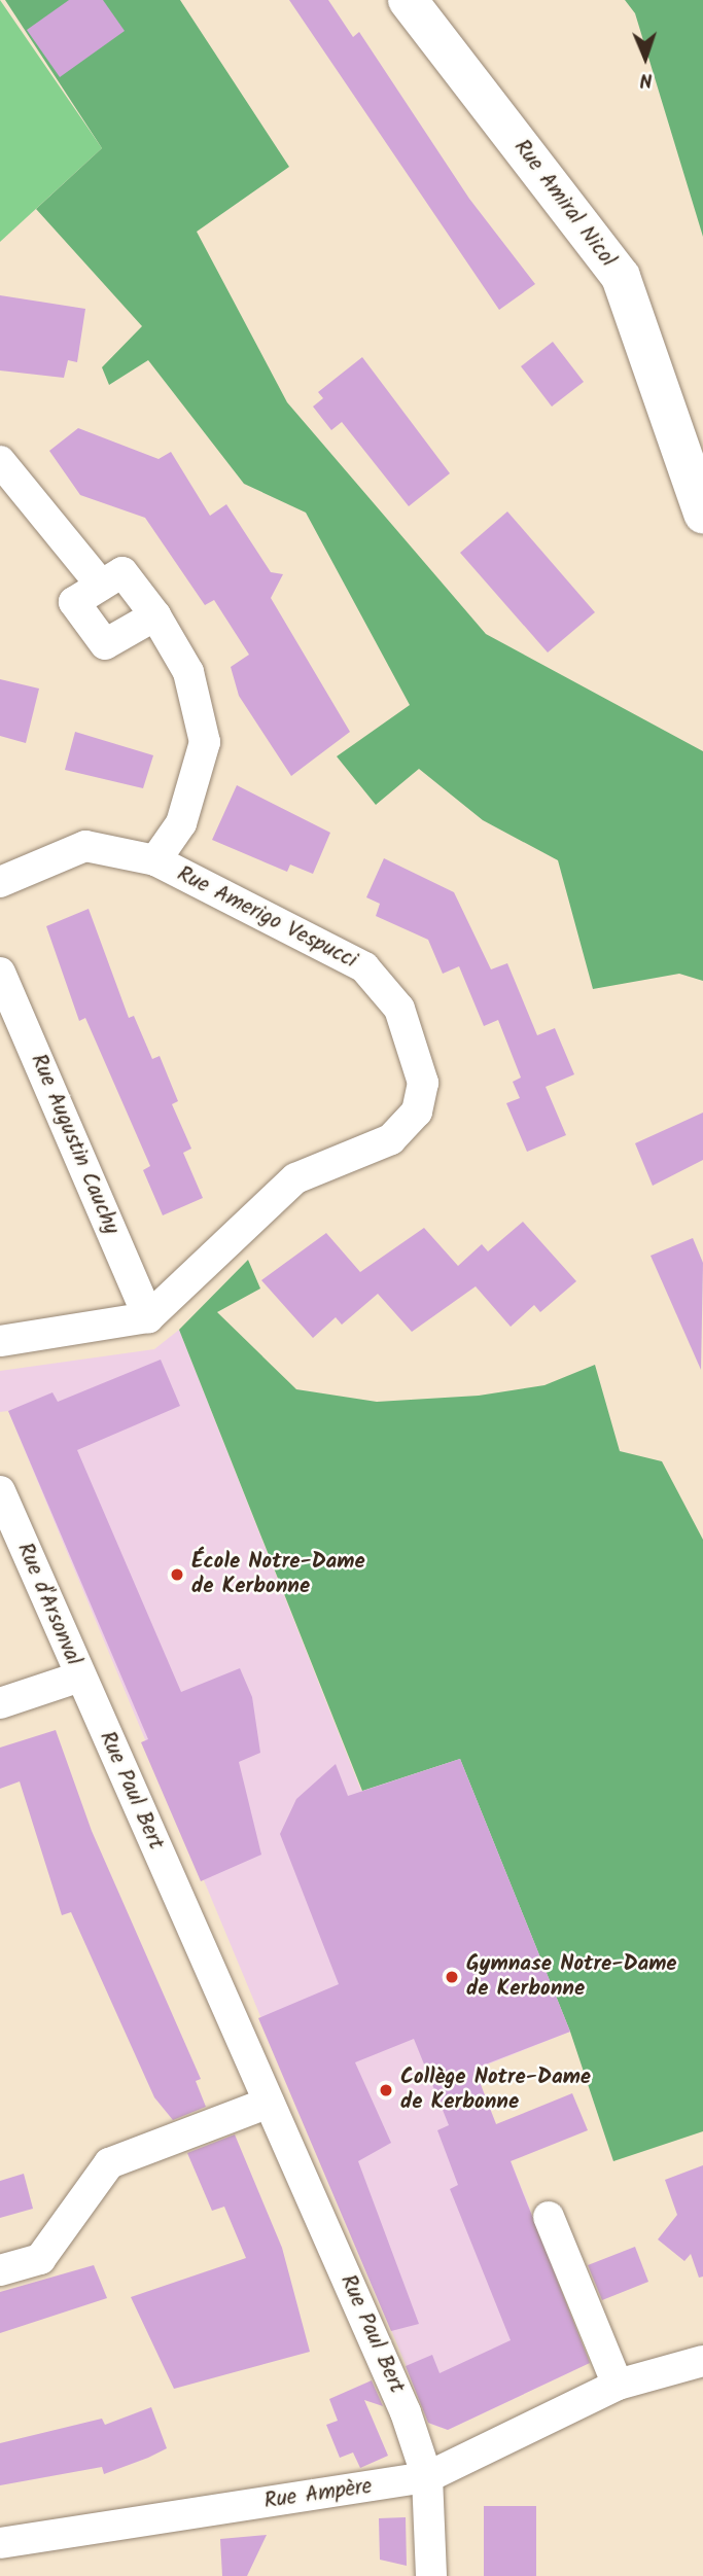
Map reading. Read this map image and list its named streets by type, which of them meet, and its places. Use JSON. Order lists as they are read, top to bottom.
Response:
{
  "streets": {
    "street": [
      "Rue Amiral Nicol",
      "Rue Amerigo Vespucci",
      "Rue Augustin Cauchy",
      "Rue d'Arsonval",
      "Rue Paul Bert",
      "Rue Ampère"
    ]
  },
  "crossings": [
    ["Rue Amerigo Vespucci", "Rue Augustin Cauchy"],
    ["Rue d'Arsonval", "Rue Paul Bert"],
    ["Rue Paul Bert", "Rue Ampère"]
  ],
  "places": ["École Notre-Dame de Kerbonne", "Gymnase Notre-Dame de Kerbonne", "Collège Notre-Dame de Kerbonne"],
  "north": "bottom"
}
